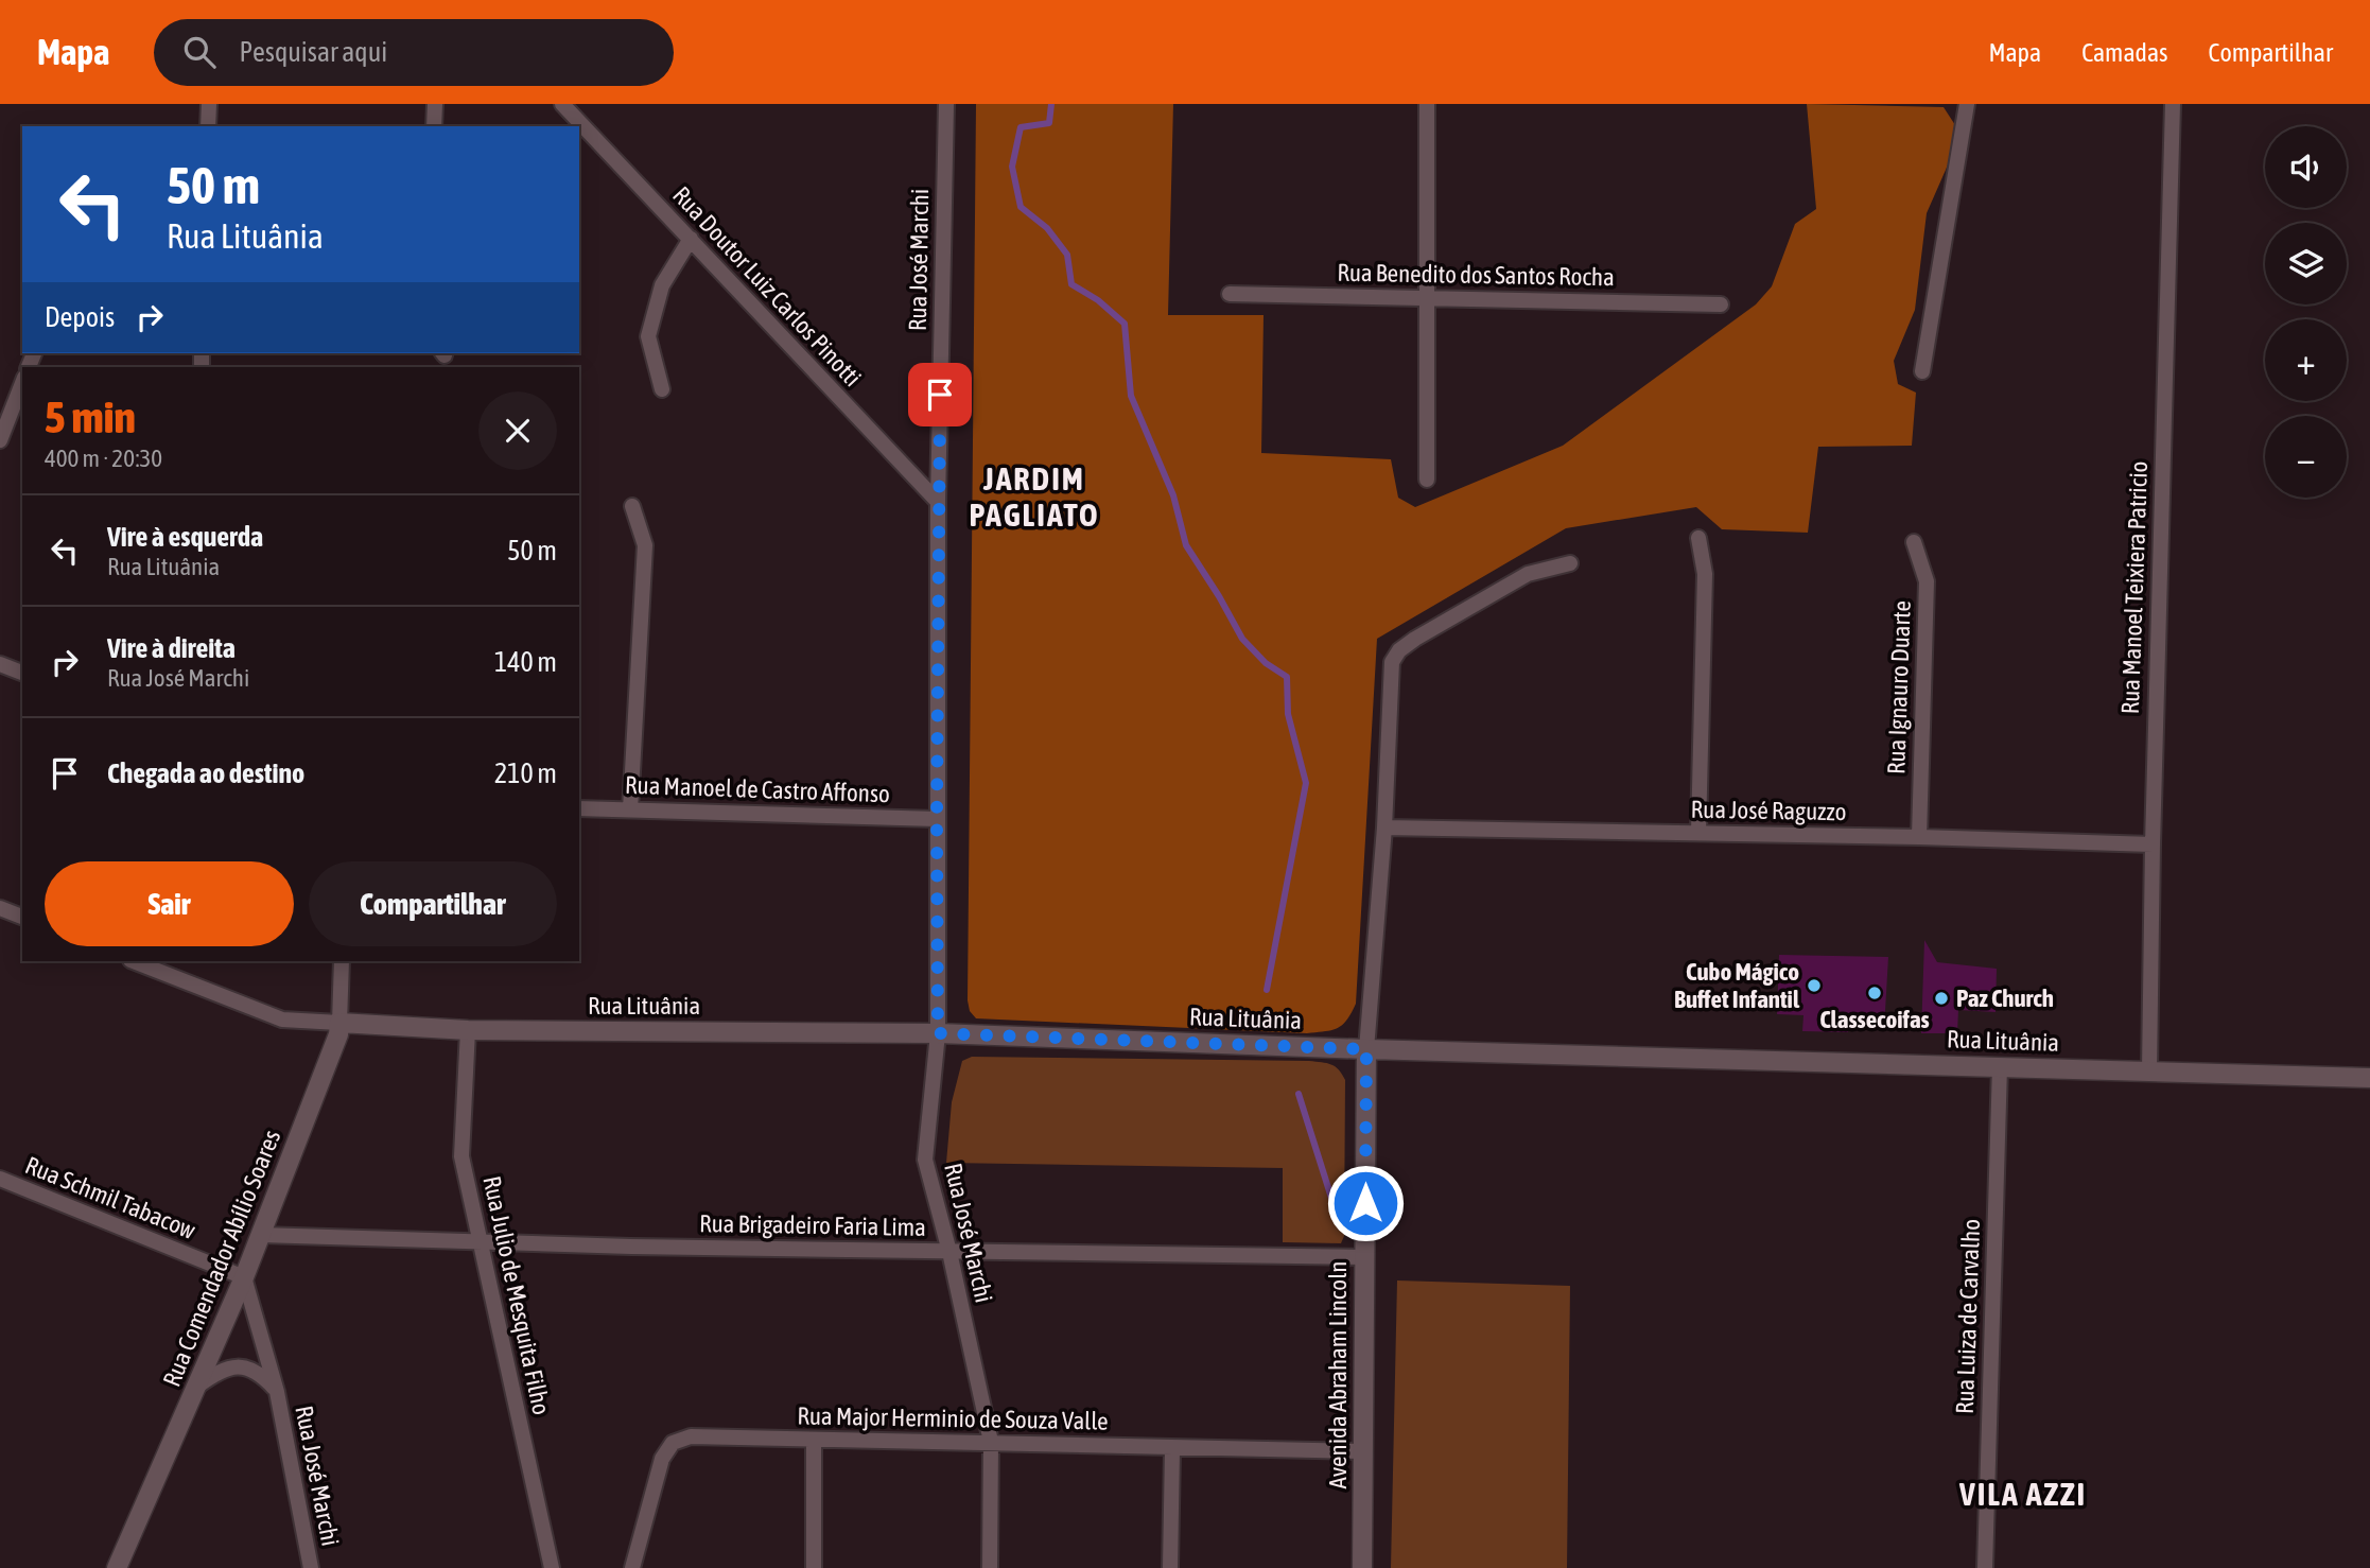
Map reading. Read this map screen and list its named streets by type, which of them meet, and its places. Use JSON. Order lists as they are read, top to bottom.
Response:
{
  "streets": {
    "street": [
      "Rua José Marchi",
      "Rua Benedito dos Santos Rocha",
      "Rua Doutor Luiz Carlos Pinotti",
      "Rua Manoel Teixiera Patricio",
      "Rua Ignauro Duarte",
      "Rua Manoel de Castro Affonso",
      "Rua José Raguzzo",
      "Rua Lituânia",
      "Rua Schmil Tabacow",
      "Rua Brigadeiro Faria Lima",
      "Rua Comendador Abílio Soares",
      "Rua Julio de Mesquita Filho",
      "Rua Luiza de Carvalho",
      "Avenida Abraham Lincoln",
      "Rua Major Herminio de Souza Valle"
    ]
  },
  "crossings": [
    ["Rua José Marchi", "Rua Doutor Luiz Carlos Pinotti"],
    ["Rua José Marchi", "Rua Manoel de Castro Affonso"],
    ["Rua José Marchi", "Rua Lituânia"],
    ["Rua José Marchi", "Rua Schmil Tabacow"],
    ["Rua José Marchi", "Rua Brigadeiro Faria Lima"],
    ["Rua José Marchi", "Rua Comendador Abílio Soares"],
    ["Rua José Marchi", "Rua Major Herminio de Souza Valle"],
    ["Rua Manoel Teixiera Patricio", "Rua José Raguzzo"],
    ["Rua Manoel Teixiera Patricio", "Rua Lituânia"],
    ["Rua Ignauro Duarte", "Rua José Raguzzo"],
    ["Rua Lituânia", "Rua Comendador Abílio Soares"],
    ["Rua Lituânia", "Rua Julio de Mesquita Filho"],
    ["Rua Lituânia", "Rua Luiza de Carvalho"],
    ["Rua Lituânia", "Avenida Abraham Lincoln"],
    ["Rua Schmil Tabacow", "Rua Comendador Abílio Soares"],
    ["Rua Brigadeiro Faria Lima", "Rua Comendador Abílio Soares"],
    ["Rua Brigadeiro Faria Lima", "Rua Julio de Mesquita Filho"],
    ["Rua Brigadeiro Faria Lima", "Avenida Abraham Lincoln"],
    ["Avenida Abraham Lincoln", "Rua Major Herminio de Souza Valle"]
  ],
  "districts": ["JARDIM PAGLIATO", "VILA AZZI"],
  "places": ["Cubo Mágico Buffet Infantil", "Classecoifas", "Paz Church"],
  "page": {
    "header": "Mapa",
    "search": "Pesquisar aqui",
    "nav": ["Mapa", "Camadas", "Compartilhar"],
    "map_buttons": ["+", "−"],
    "turn": ["50 m", "Rua Lituânia"],
    "then": "Depois",
    "heading": ["5 min", "400 m · 20:30"],
    "list": [
      {
        "name": "Vire à esquerda",
        "note": "Rua Lituânia",
        "value": "50 m"
      },
      {
        "name": "Vire à direita",
        "note": "Rua José Marchi",
        "value": "140 m"
      },
      {
        "name": "Chegada ao destino",
        "value": "210 m"
      }
    ],
    "buttons": ["Sair", "Compartilhar"]
  }
}
